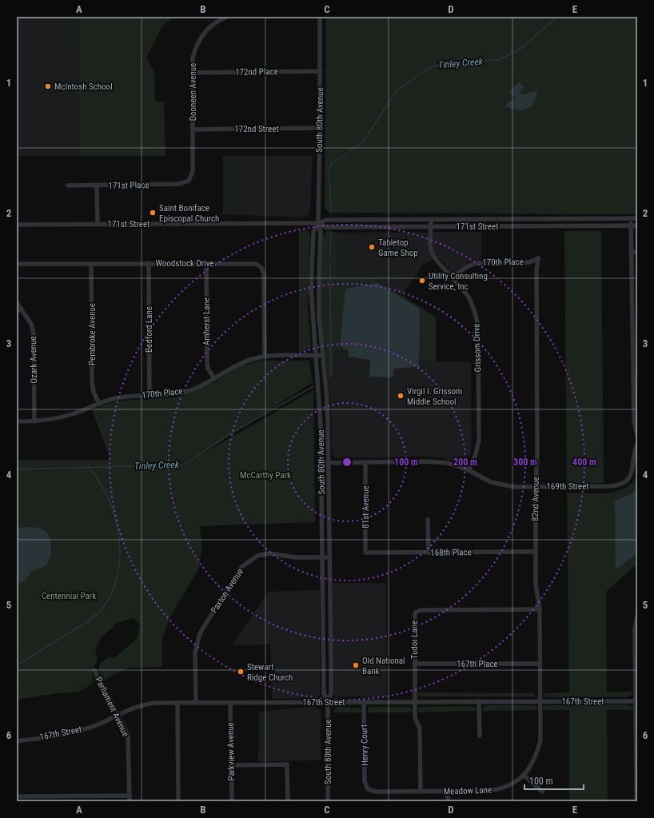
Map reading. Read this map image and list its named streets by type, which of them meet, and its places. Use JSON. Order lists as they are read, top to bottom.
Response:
{
  "streets": {
    "street": [
      "172nd Place",
      "Dooneen Avenue",
      "South 80th Avenue",
      "172nd Street",
      "171st Place",
      "171st Street",
      "170th Place",
      "Woodstock Drive",
      "Amherst Lane",
      "Bedford Lane",
      "Pembroke Avenue",
      "Grissom Drive",
      "Ozark Avenue",
      "169th Street",
      "82nd Avenue",
      "81st Avenue",
      "168th Place",
      "Paxton Avenue",
      "Tudor Lane",
      "167th Place",
      "167th Street",
      "Parliament Avenue",
      "Henry Court",
      "Parkview Avenue",
      "Meadow Lane"
    ]
  },
  "crossings": [
    ["172nd Place", "Dooneen Avenue"],
    ["172nd Place", "South 80th Avenue"],
    ["Dooneen Avenue", "172nd Street"],
    ["Dooneen Avenue", "171st Place"],
    ["South 80th Avenue", "172nd Street"],
    ["South 80th Avenue", "171st Street"],
    ["South 80th Avenue", "170th Place"],
    ["South 80th Avenue", "169th Street"],
    ["South 80th Avenue", "Paxton Avenue"],
    ["South 80th Avenue", "167th Street"],
    ["171st Street", "Grissom Drive"],
    ["170th Place", "Woodstock Drive"],
    ["170th Place", "Amherst Lane"],
    ["170th Place", "Bedford Lane"],
    ["170th Place", "Pembroke Avenue"],
    ["170th Place", "Grissom Drive"],
    ["170th Place", "Ozark Avenue"],
    ["170th Place", "82nd Avenue"],
    ["Woodstock Drive", "Amherst Lane"],
    ["Woodstock Drive", "Bedford Lane"],
    ["Woodstock Drive", "Pembroke Avenue"],
    ["Grissom Drive", "169th Street"],
    ["169th Street", "82nd Avenue"],
    ["169th Street", "81st Avenue"],
    ["82nd Avenue", "168th Place"],
    ["82nd Avenue", "Tudor Lane"],
    ["82nd Avenue", "167th Place"],
    ["82nd Avenue", "167th Street"],
    ["82nd Avenue", "Meadow Lane"],
    ["81st Avenue", "168th Place"],
    ["Paxton Avenue", "167th Street"],
    ["Tudor Lane", "167th Place"],
    ["Tudor Lane", "167th Street"],
    ["Tudor Lane", "Meadow Lane"],
    ["167th Street", "Parliament Avenue"],
    ["167th Street", "Henry Court"],
    ["167th Street", "Parkview Avenue"],
    ["167th Street", "Meadow Lane"],
    ["Henry Court", "Meadow Lane"]
  ],
  "water": ["Tinley Creek"],
  "parks": ["McCarthy Park", "Centennial Park"],
  "places": [
    "McIntosh School",
    "Saint Boniface Episcopal Church",
    "Tabletop Game Shop",
    "Utility Consulting Service, Inc",
    "Virgil I. Grissom Middle School",
    "Old National Bank",
    "Stewart Ridge Church"
  ],
  "scale_bar": "100 m",
  "grid": {
    "columns": [
      "A",
      "B",
      "C",
      "D",
      "E"
    ],
    "rows": [
      "1",
      "2",
      "3",
      "4",
      "5",
      "6"
    ]
  },
  "rings": [
    "100 m",
    "200 m",
    "300 m",
    "400 m"
  ]
}
